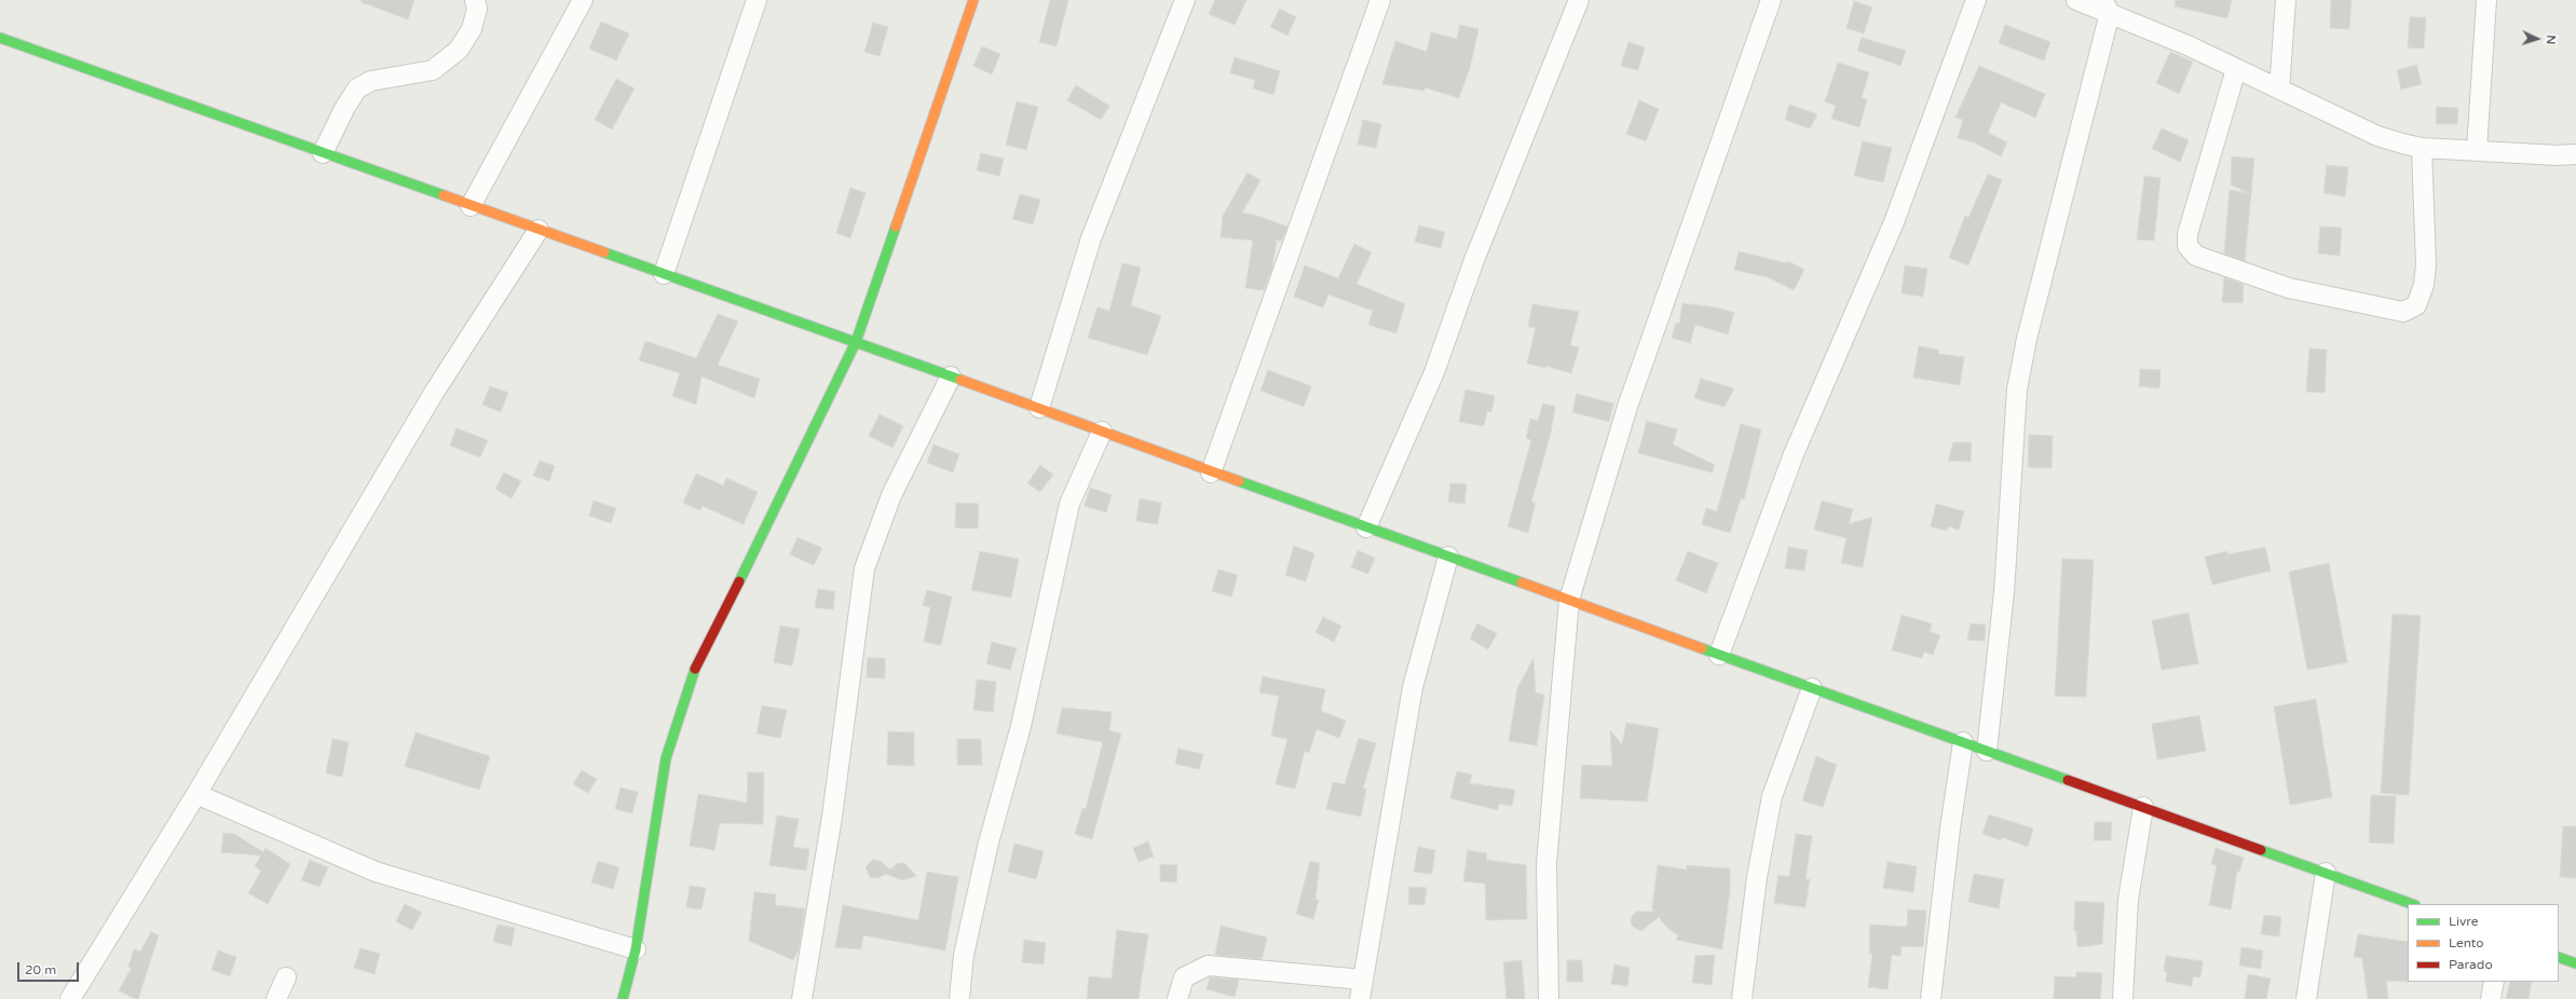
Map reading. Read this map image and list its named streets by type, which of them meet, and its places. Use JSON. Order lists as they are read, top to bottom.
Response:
{
  "legend": ["Livre", "Lento", "Parado"],
  "scale_bar": "20 m",
  "north": "right"
}
